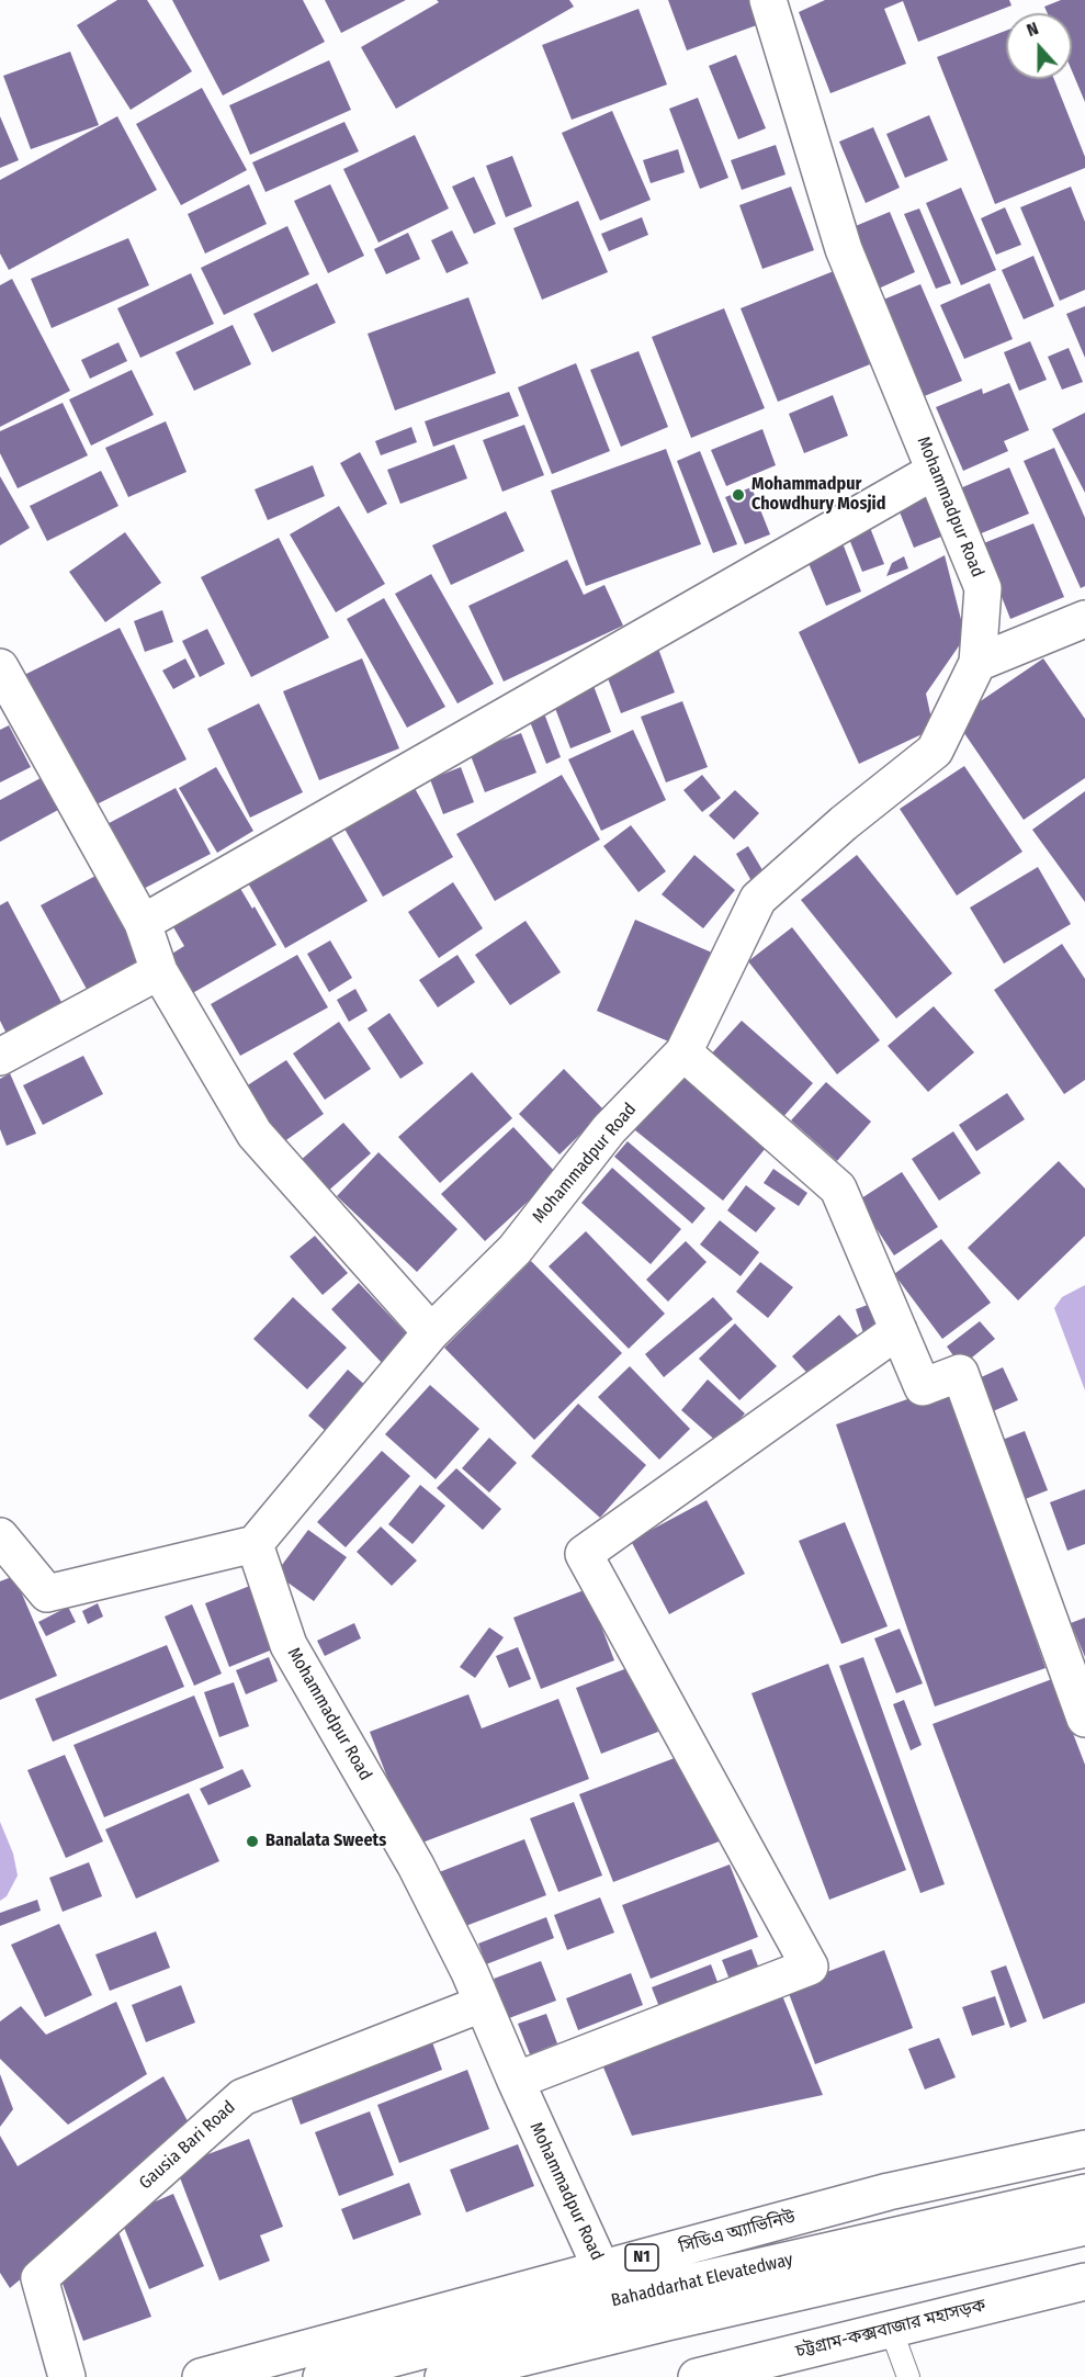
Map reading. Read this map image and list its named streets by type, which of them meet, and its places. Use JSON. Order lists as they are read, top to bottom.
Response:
{
  "streets": {
    "main road": [
      "Mohammadpur Road",
      "Gausia Bari Road",
      "সিডিএ অ্যাভিনিউ",
      "N1",
      "Bahaddarhat Elevatedway",
      "চট্টগ্রাম-কক্সবাজার মহাসড়ক"
    ]
  },
  "crossings": [
    ["Mohammadpur Road", "Gausia Bari Road"],
    ["Mohammadpur Road", "সিডিএ অ্যাভিনিউ"]
  ],
  "places": ["Mohammadpur Chowdhury Mosjid", "Banalata Sweets"],
  "north": "top"
}
